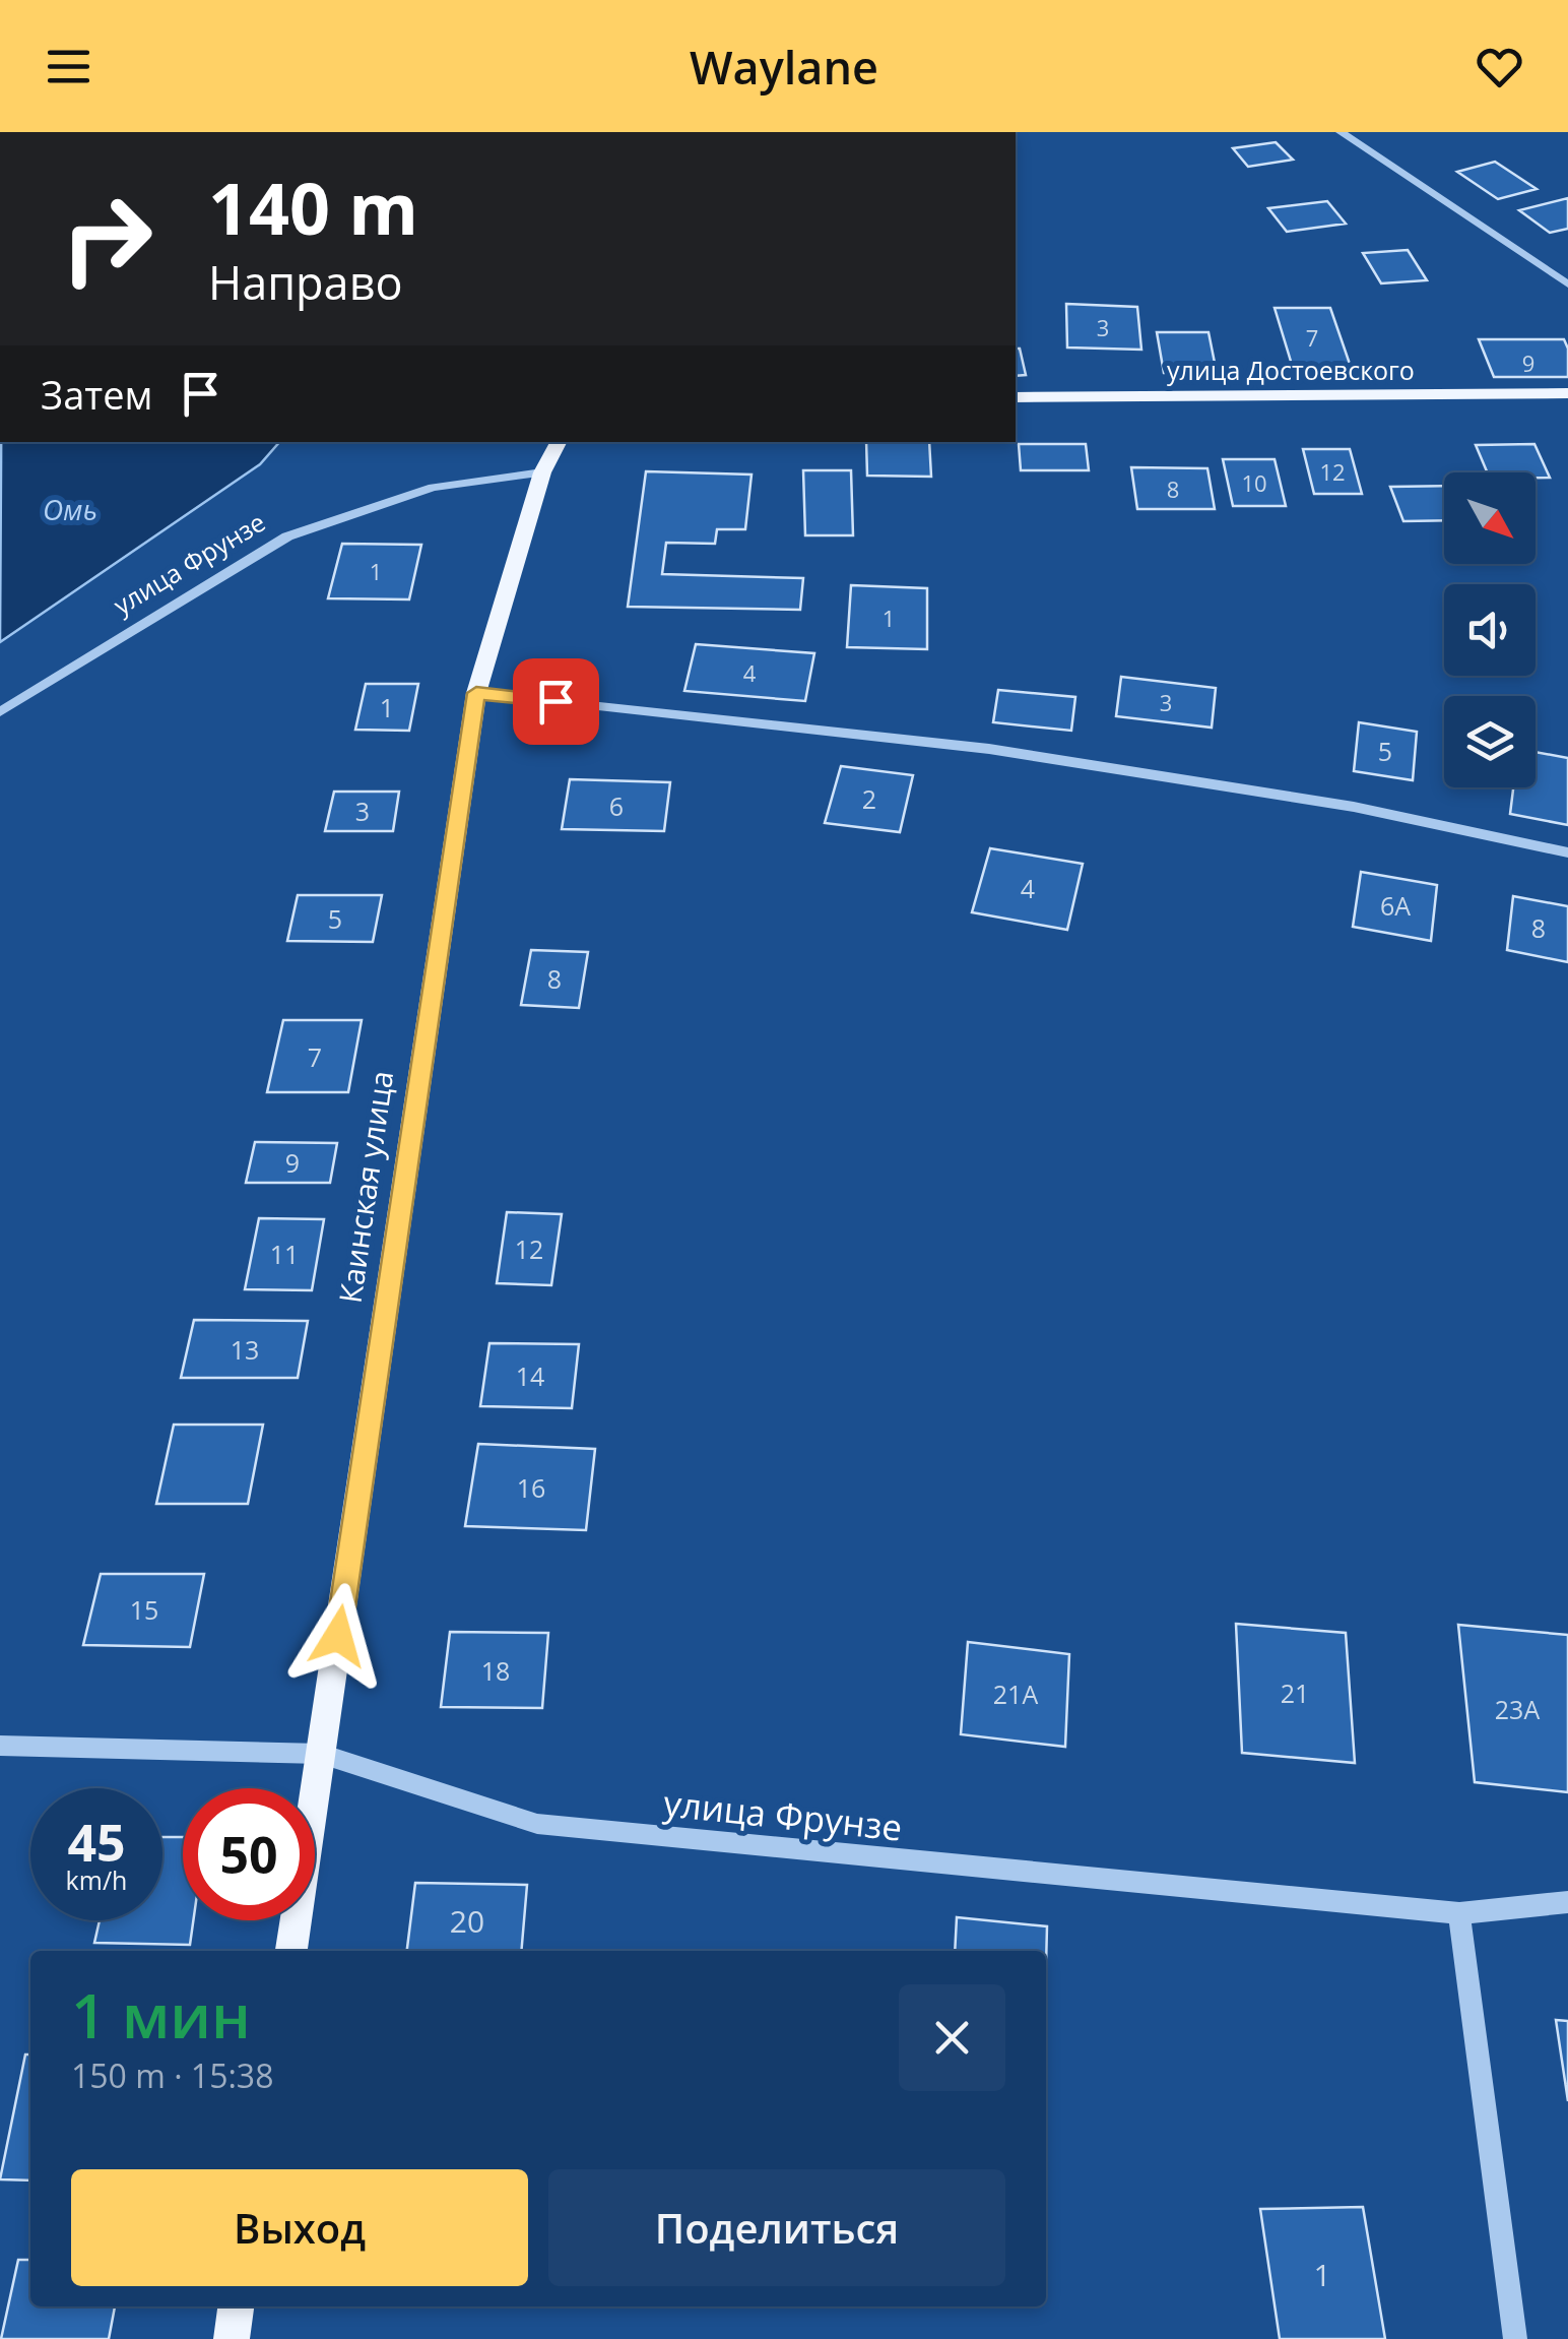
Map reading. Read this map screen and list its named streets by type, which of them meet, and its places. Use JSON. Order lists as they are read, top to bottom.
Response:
{
  "streets": {
    "main road": ["улица Достоевского", "Каинская улица"],
    "street": ["улица Фрунзе"]
  },
  "crossings": [
    ["улица Фрунзе", "Каинская улица"]
  ],
  "water": ["Омь"],
  "house_numbers": [
    "3",
    "7",
    "9",
    "12",
    "10",
    "8",
    "1",
    "1",
    "4",
    "3",
    "1",
    "5",
    "2",
    "6",
    "3",
    "4",
    "6А",
    "5",
    "8",
    "8",
    "7",
    "9",
    "12",
    "11",
    "13",
    "14",
    "16",
    "15",
    "18",
    "21",
    "21А",
    "23А",
    "20",
    "1"
  ],
  "north": "bottom right",
  "page": {
    "header": "Waylane",
    "turn": ["140 m", "Направо"],
    "then": "Затем",
    "speed": "45 km/h",
    "limit": "50",
    "heading": ["1 мин", "150 m · 15:38"],
    "buttons": ["Выход", "Поделиться"]
  }
}
